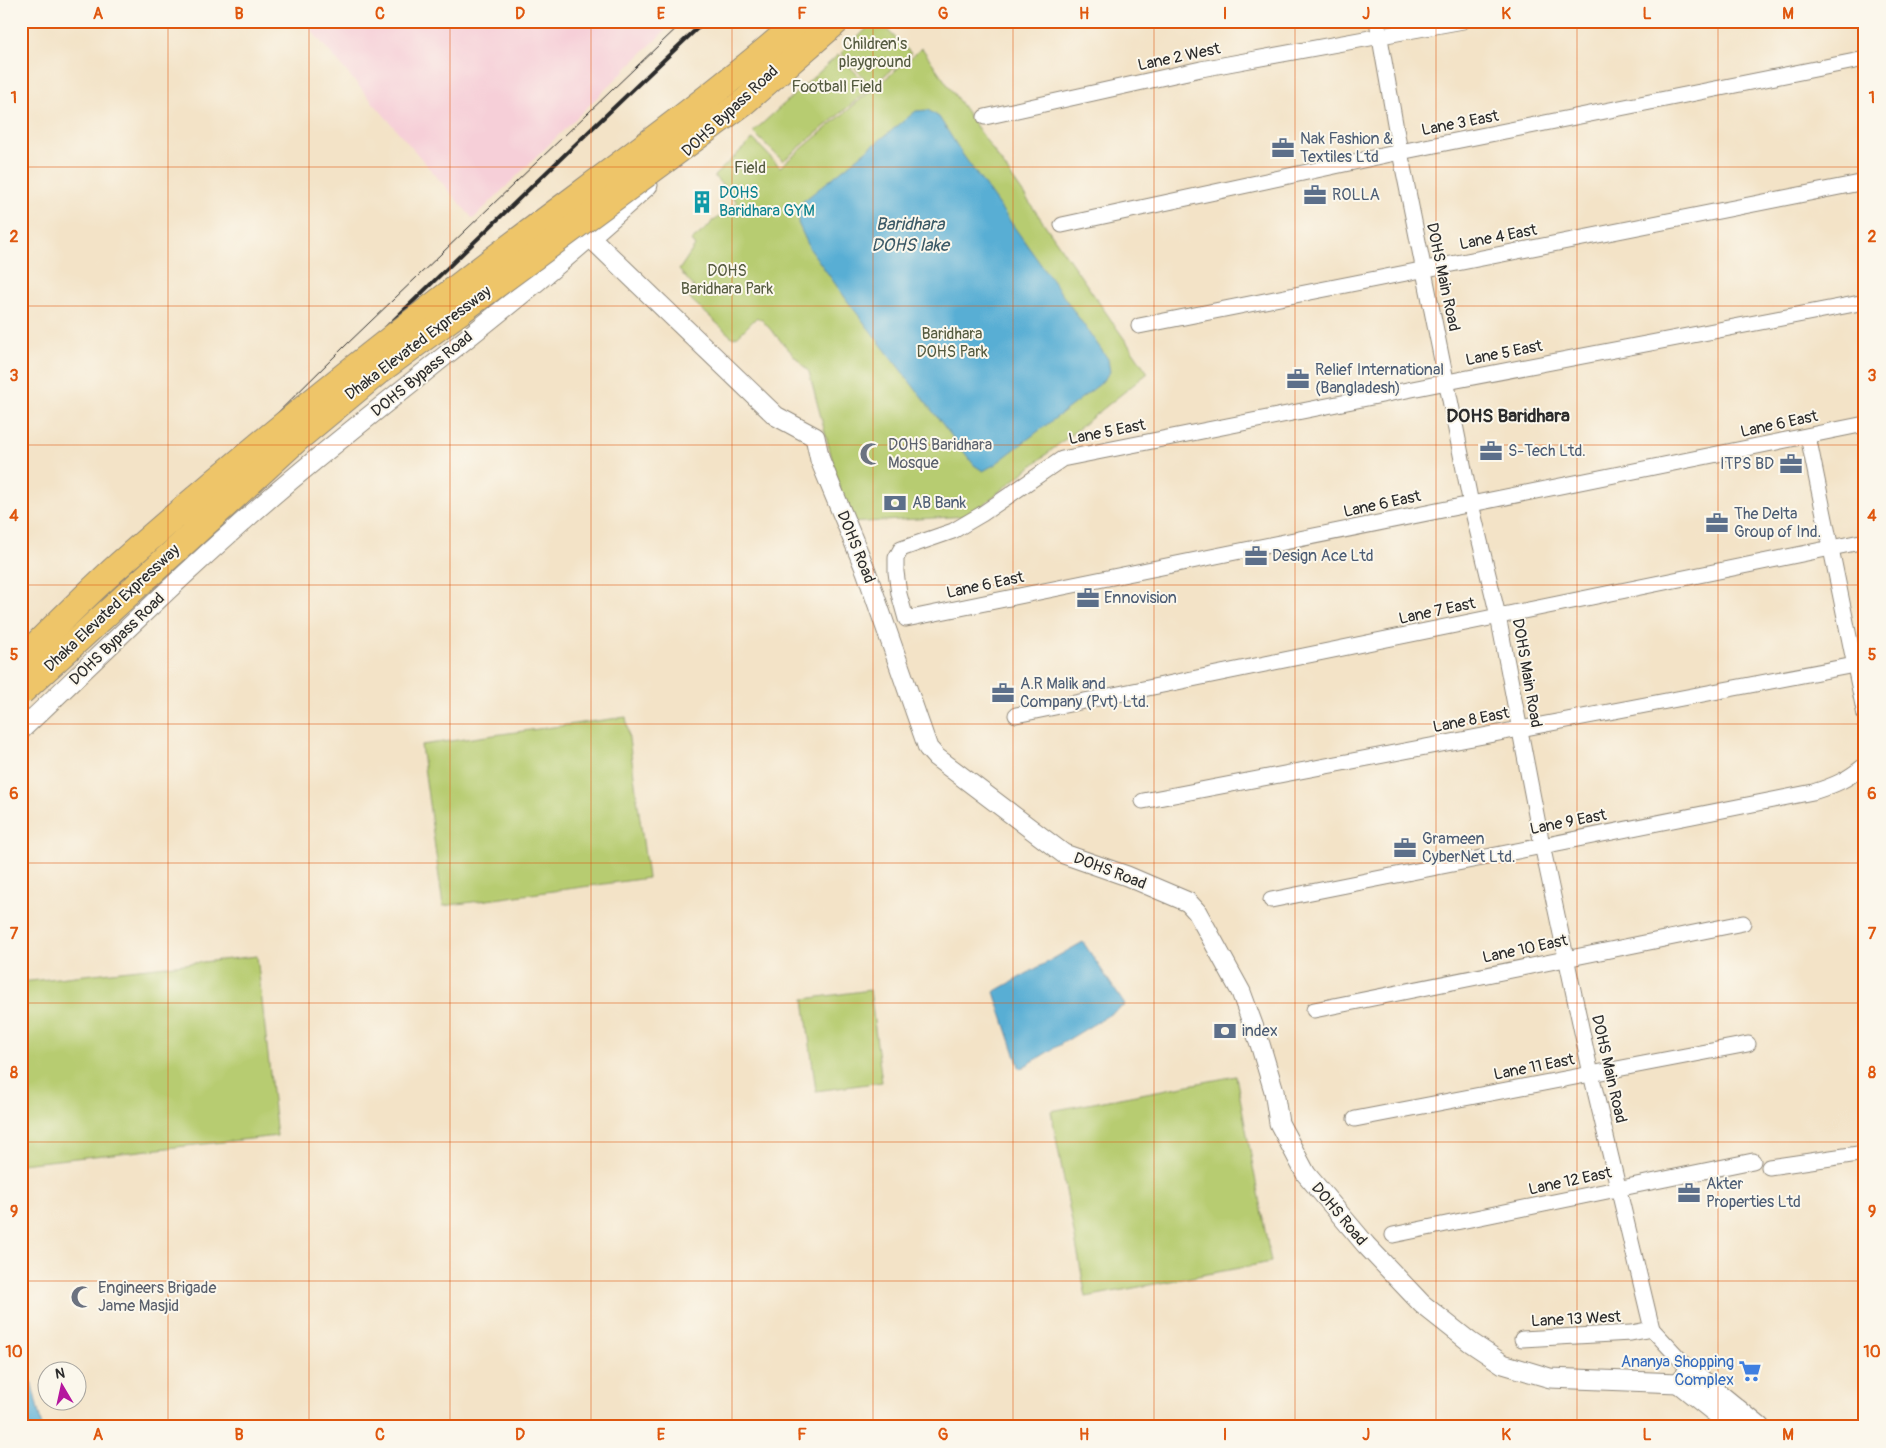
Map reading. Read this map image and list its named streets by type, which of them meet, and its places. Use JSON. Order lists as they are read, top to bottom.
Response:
{
  "streets": {
    "highway": ["Dhaka Elevated Expressway"],
    "street": [
      "Lane 2 West",
      "DOHS Bypass Road",
      "Lane 3 East",
      "Lane 4 East",
      "DOHS Main Road",
      "Lane 5 East",
      "Lane 6 East",
      "DOHS Road",
      "Lane 7 East",
      "Lane 8 East",
      "Lane 9 East",
      "Lane 10 East",
      "Lane 11 East",
      "Lane 12 East",
      "Lane 13 West"
    ]
  },
  "crossings": [
    ["Lane 2 West", "DOHS Main Road"],
    ["DOHS Bypass Road", "DOHS Road"],
    ["Lane 3 East", "DOHS Main Road"],
    ["Lane 4 East", "DOHS Main Road"],
    ["DOHS Main Road", "Lane 5 East"],
    ["DOHS Main Road", "Lane 6 East"],
    ["DOHS Main Road", "Lane 7 East"],
    ["DOHS Main Road", "Lane 8 East"],
    ["DOHS Main Road", "Lane 9 East"],
    ["DOHS Main Road", "Lane 10 East"],
    ["DOHS Main Road", "Lane 11 East"],
    ["DOHS Main Road", "Lane 12 East"],
    ["DOHS Main Road", "Lane 13 West"],
    ["Lane 5 East", "Lane 6 East"]
  ],
  "districts": ["DOHS Baridhara"],
  "water": ["Baridhara DOHS lake"],
  "parks": [
    "Children's playground",
    "Football Field",
    "Field",
    "DOHS Baridhara Park",
    "Baridhara DOHS Park"
  ],
  "places": {
    "office": [
      "Nak Fashion & Textiles Ltd",
      "ROLLA",
      "Relief International (Bangladesh)",
      "S-Tech Ltd.",
      "ITPS BD",
      "The Delta Group of Ind.",
      "Design Ace Ltd",
      "Ennovision",
      "A.R Malik and Company (Pvt) Ltd.",
      "Grameen CyberNet Ltd.",
      "Akter Properties Ltd"
    ],
    "building": ["DOHS Baridhara GYM"],
    "mosque": ["DOHS Baridhara Mosque", "Engineers Brigade Jame Masjid"],
    "bank": ["AB Bank", "index"],
    "supermarket": ["Ananya Shopping Complex"]
  },
  "north": "top",
  "grid": {
    "columns": [
      "A",
      "B",
      "C",
      "D",
      "E",
      "F",
      "G",
      "H",
      "I",
      "J",
      "K",
      "L",
      "M"
    ],
    "rows": [
      "1",
      "2",
      "3",
      "4",
      "5",
      "6",
      "7",
      "8",
      "9",
      "10"
    ]
  }
}
